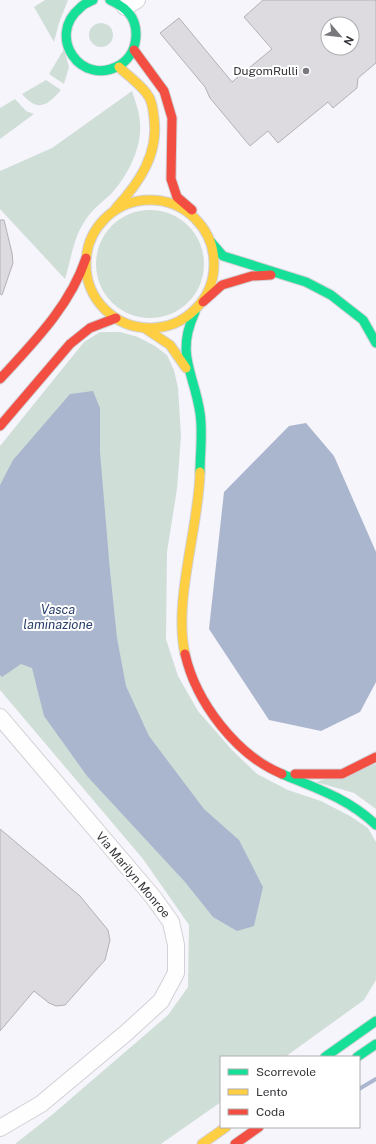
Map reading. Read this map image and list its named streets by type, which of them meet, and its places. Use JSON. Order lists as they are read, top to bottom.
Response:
{
  "streets": {
    "street": ["Via Marilyn Monroe"]
  },
  "water": ["Vasca laminazione"],
  "places": ["DugomRulli"],
  "legend": ["Scorrevole", "Lento", "Coda"],
  "north": "bottom right"
}
